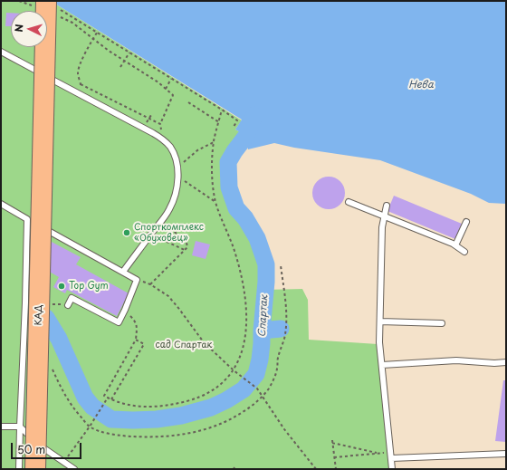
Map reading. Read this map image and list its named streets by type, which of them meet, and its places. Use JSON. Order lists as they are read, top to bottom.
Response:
{
  "streets": {
    "highway": ["КАД"]
  },
  "water": ["Нева", "Спартак"],
  "parks": ["сад Спартак"],
  "places": ["Спорткомплекс «Обуховец»", "Top Gym"],
  "scale_bar": "50 m",
  "north": "left"
}
